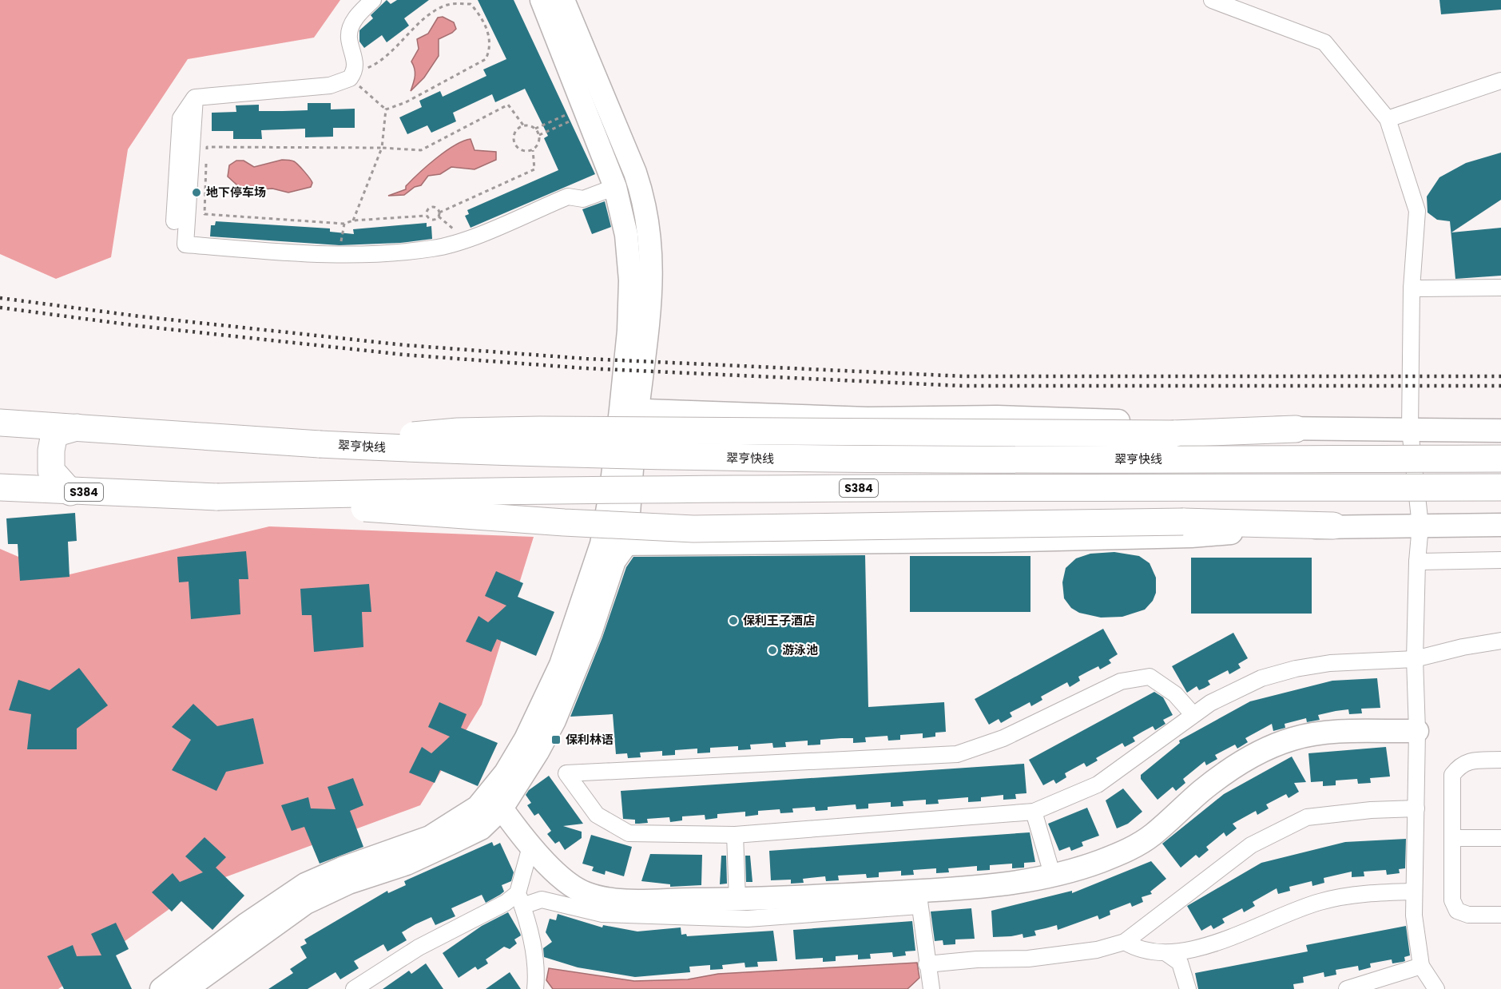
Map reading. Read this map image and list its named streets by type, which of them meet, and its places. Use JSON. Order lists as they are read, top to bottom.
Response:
{
  "streets": {
    "highway": ["翠亨快线", "S384"]
  },
  "places": {
    "other": ["地下停车场", "保利王子酒店", "游泳池"],
    "transit": ["保利林语"]
  }
}
